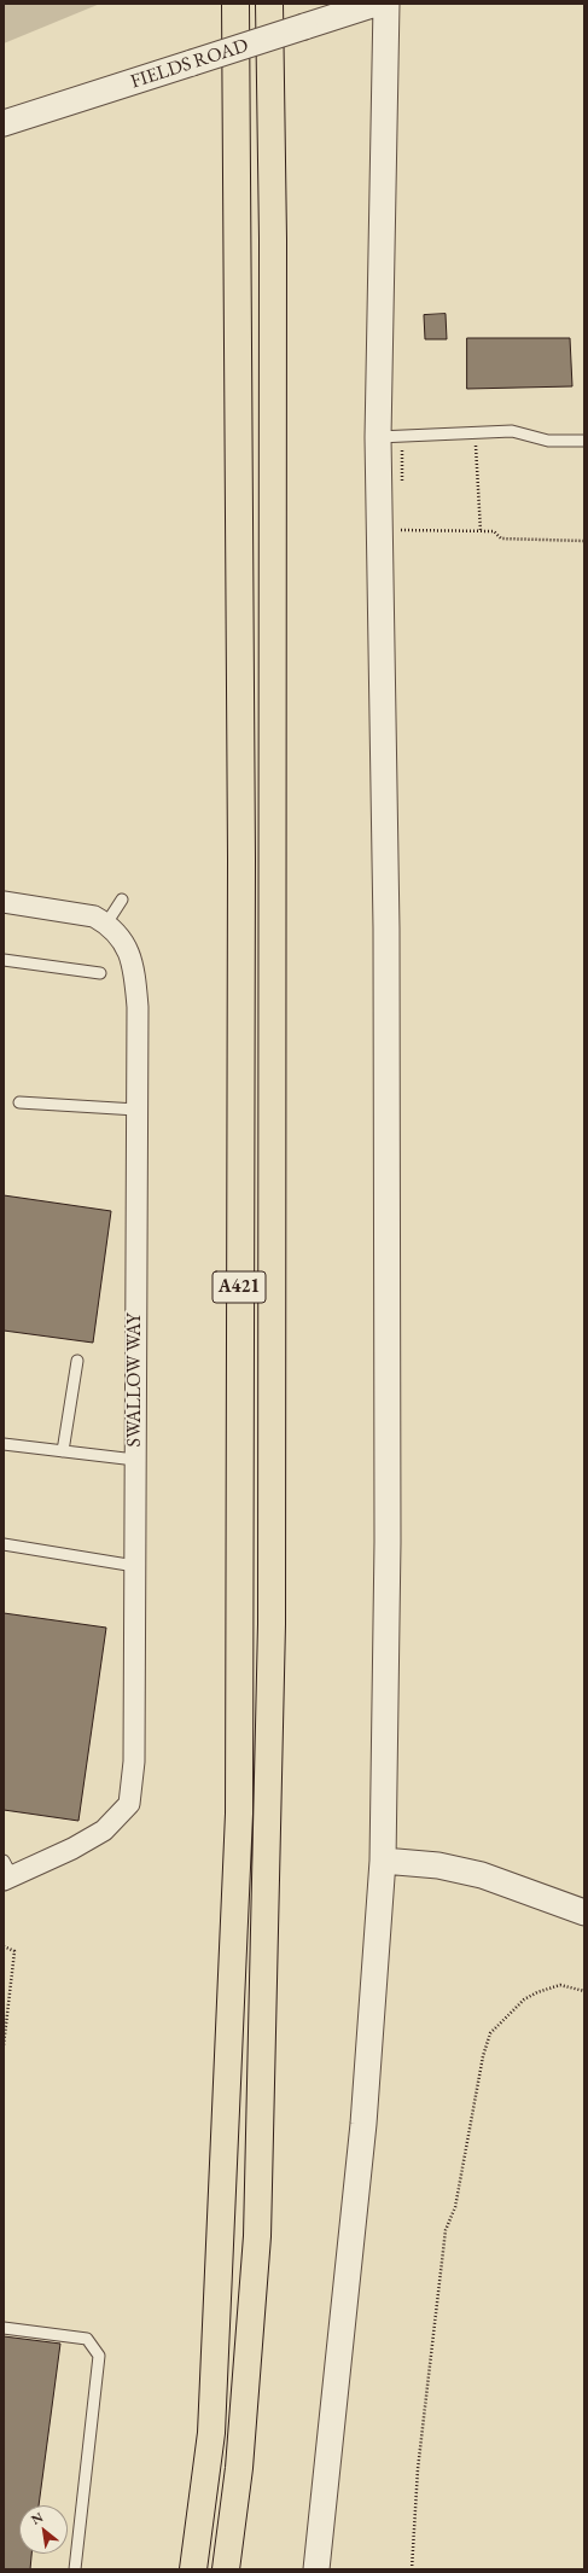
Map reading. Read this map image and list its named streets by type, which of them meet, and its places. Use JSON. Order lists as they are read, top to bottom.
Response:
{
  "streets": {
    "highway": ["A421"],
    "street": ["FIELDS ROAD", "SWALLOW WAY"]
  },
  "north": "top left"
}
